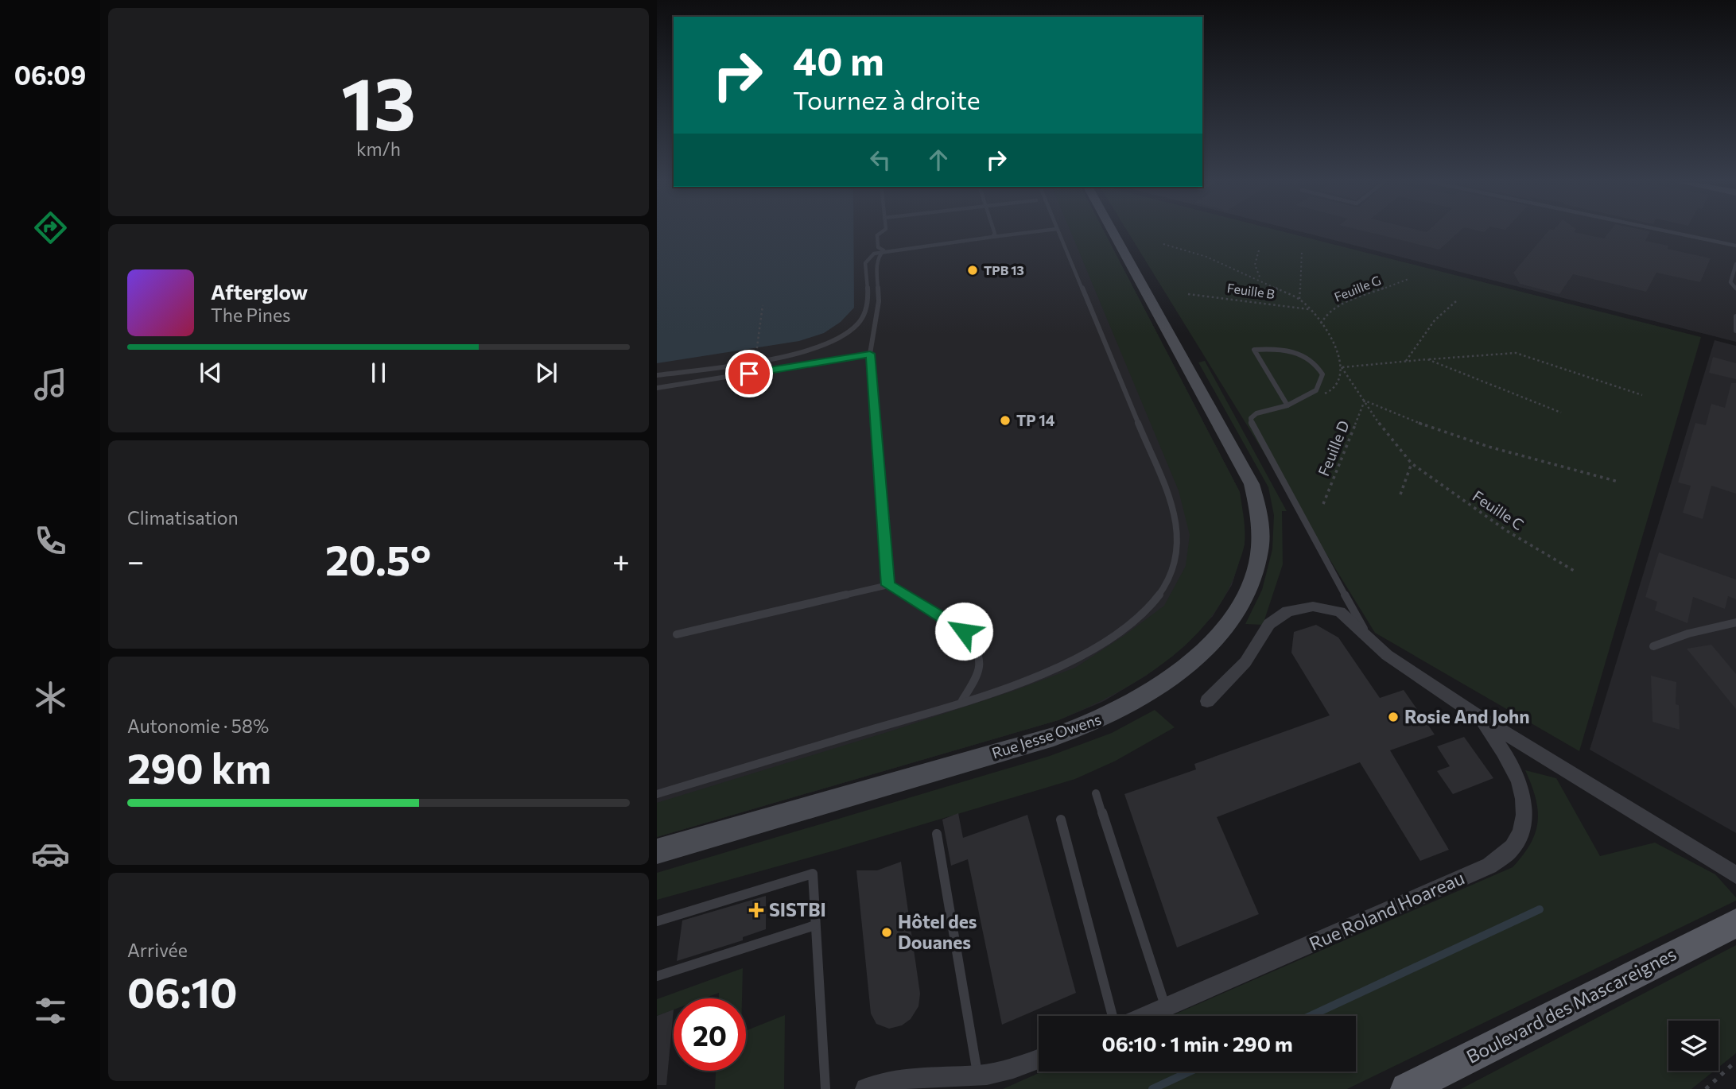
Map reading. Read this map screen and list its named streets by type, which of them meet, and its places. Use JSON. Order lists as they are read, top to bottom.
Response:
{
  "streets": {
    "main road": ["Rue Jesse Owens", "Boulevard des Mascareignes"],
    "street": ["Rue Roland Hoareau"],
    "path": [
      "Feuille G",
      "Feuille B",
      "Feuille D",
      "Feuille C"
    ]
  },
  "crossings": [
    ["Feuille G", "Feuille C"],
    ["Feuille B", "Feuille C"],
    ["Feuille D", "Feuille C"]
  ],
  "places": {
    "other": [
      "TPB 13",
      "TP 14",
      "Rosie And John",
      "Hôtel des Douanes"
    ],
    "health": ["SISTBI"]
  },
  "page": {
    "tabs": "06:09",
    "tile": [
      ["13", "km/h"],
      "Climatisation",
      ["Autonomie · 58%", "290 km"],
      ["Arrivée", "06:10"]
    ],
    "turn": ["40 m", "Tournez à droite"],
    "song": ["Afterglow", "The Pines"],
    "heat": ["−", "20.5°", "+"],
    "limit": "20",
    "trip": "06:10 · 1 min · 290 m"
  }
}
